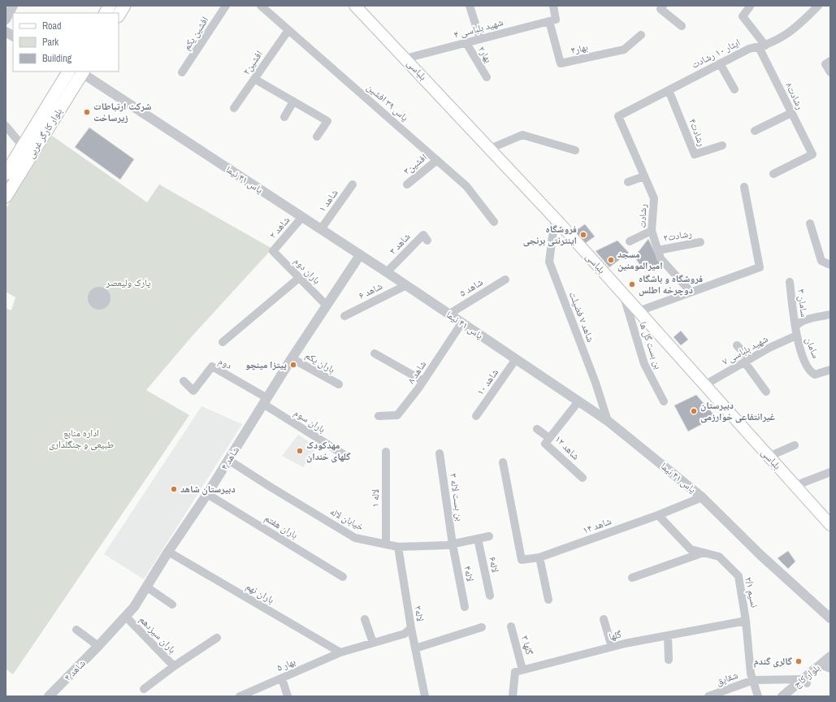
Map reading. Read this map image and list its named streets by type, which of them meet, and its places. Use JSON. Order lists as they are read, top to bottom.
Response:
{
  "streets": {
    "main road": ["بلباسی", "بلوار کارگر غربی"],
    "street": [
      "شهید بلباسی ۴",
      "افشین یکم",
      "بهار۴",
      "ایثار ۱۰ رشادت",
      "بهار۲",
      "افشین۲",
      "رشادت۸",
      "یاس ۳۹ افشین",
      "رشادت۴",
      "افشین۳",
      "یاس ۴۱ نیما",
      "شاهد ۱",
      "رشادت",
      "شاهد ۲",
      "رشادت۲",
      "شاهد ۳",
      "باران دوم",
      "شاهد ۵",
      "شاهد ۶",
      "سامان ۳",
      "شاهد ۷ فضیلت",
      "بن بست گل ها",
      "سامان",
      "شهید بلباسی ۷",
      "باران یکم",
      "دوم",
      "شاهد ۸",
      "شاهد ۱۰",
      "باران سوم",
      "شاهد ۱۲",
      "شاهد ۴",
      "بن بست لاله ۳",
      "لاله ۱",
      "خیابان لاله",
      "شاهد ۱۴",
      "باران هفتم",
      "لاله۶",
      "لاله۴",
      "نسیم ۲/۱",
      "باران نهم",
      "لاله۲",
      "باران سیزدهم",
      "گلها",
      "گلها ۳",
      "بهار ۵",
      "بلوار کاج",
      "شقایق"
    ]
  },
  "crossings": [
    ["شهید بلباسی ۴", "بهار۴"],
    ["شهید بلباسی ۴", "بهار۲"],
    ["شهید بلباسی ۴", "بلباسی"],
    ["ایثار ۱۰ رشادت", "رشادت۸"],
    ["ایثار ۱۰ رشادت", "رشادت۴"],
    ["ایثار ۱۰ رشادت", "رشادت"],
    ["افشین۲", "یاس ۳۹ افشین"],
    ["بلباسی", "شاهد ۷ فضیلت"],
    ["بلباسی", "بن بست گل ها"],
    ["بلباسی", "شهید بلباسی ۷"],
    ["یاس ۳۹ افشین", "افشین۳"],
    ["بلوار کارگر غربی", "یاس ۴۱ نیما"],
    ["یاس ۴۱ نیما", "شاهد ۱"],
    ["یاس ۴۱ نیما", "شاهد ۲"],
    ["یاس ۴۱ نیما", "شاهد ۳"],
    ["یاس ۴۱ نیما", "شاهد ۵"],
    ["یاس ۴۱ نیما", "شاهد ۶"],
    ["یاس ۴۱ نیما", "شاهد ۷ فضیلت"],
    ["یاس ۴۱ نیما", "شاهد ۸"],
    ["یاس ۴۱ نیما", "شاهد ۱۰"],
    ["یاس ۴۱ نیما", "شاهد ۱۲"],
    ["یاس ۴۱ نیما", "شاهد ۴"],
    ["یاس ۴۱ نیما", "شاهد ۱۴"],
    ["رشادت", "رشادت۲"],
    ["شاهد ۲", "باران دوم"],
    ["باران دوم", "شاهد ۴"],
    ["سامان ۳", "سامان"],
    ["سامان", "شهید بلباسی ۷"],
    ["باران یکم", "شاهد ۴"],
    ["دوم", "باران سوم"],
    ["دوم", "شاهد ۴"],
    ["باران سوم", "شاهد ۴"],
    ["شاهد ۴", "خیابان لاله"],
    ["شاهد ۴", "باران هفتم"],
    ["شاهد ۴", "باران نهم"],
    ["شاهد ۴", "باران سیزدهم"],
    ["بن بست لاله ۳", "خیابان لاله"],
    ["بن بست لاله ۳", "لاله۴"],
    ["لاله ۱", "خیابان لاله"],
    ["خیابان لاله", "لاله۶"],
    ["خیابان لاله", "لاله۴"],
    ["خیابان لاله", "لاله۲"],
    ["شاهد ۱۴", "نسیم ۲/۱"],
    ["نسیم ۲/۱", "گلها"],
    ["نسیم ۲/۱", "شقایق"],
    ["باران نهم", "لاله۲"],
    ["باران نهم", "بهار ۵"],
    ["لاله۲", "بهار ۵"],
    ["گلها", "گلها ۳"],
    ["بلوار کاج", "شقایق"]
  ],
  "parks": ["پارک ولیعصر", "اداره منابع طبیعی و جنگلداری"],
  "places": [
    "شرکت ارتباطات زیرساخت",
    "فروشگاه اینترنتی برنجی",
    "مسجد امیرالمومنین",
    "فروشگاه و باشگاه دوچرخه اطلس",
    "پیتزا مینچو",
    "دبیرستان غیرانتفاعی خوارزمی",
    "مهدکودک گلهای خندان",
    "دبیرستان شاهد",
    "گالری گندم"
  ],
  "legend": ["Road", "Park", "Building"]
}
